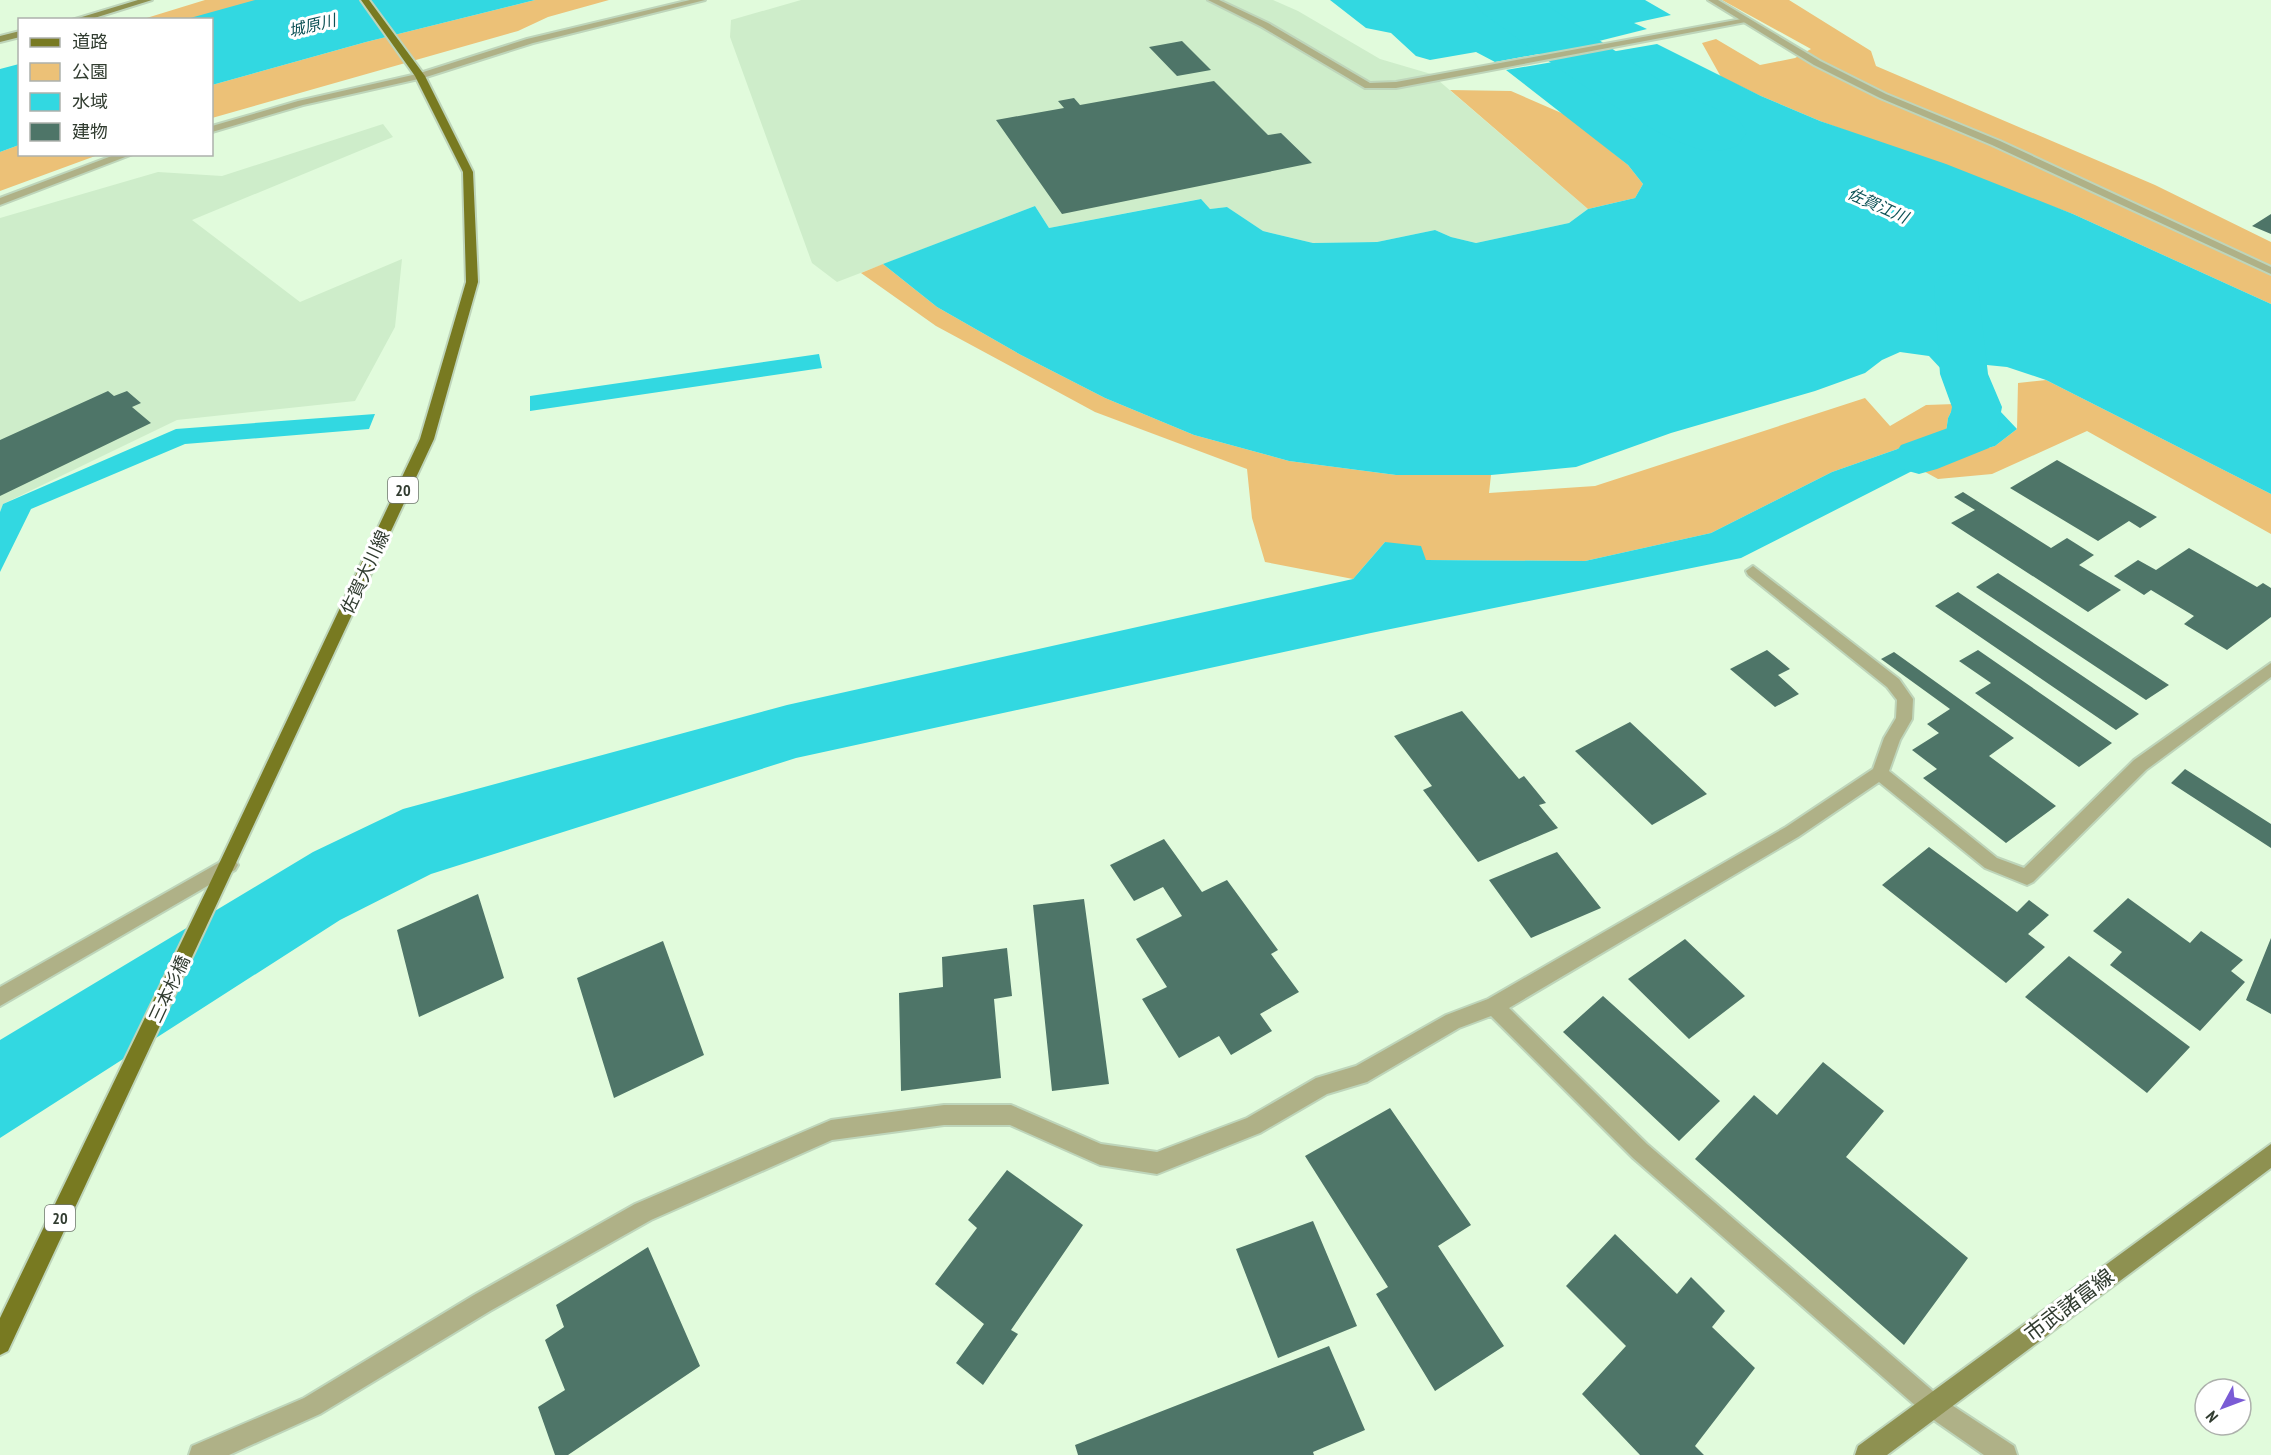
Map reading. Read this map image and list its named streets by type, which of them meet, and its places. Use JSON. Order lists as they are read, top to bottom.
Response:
{
  "streets": {
    "main road": [
      "20",
      "佐賀大川線",
      "三本杉橋",
      "市武諸富線"
    ]
  },
  "crossings": [
    ["20", "佐賀大川線"],
    ["佐賀大川線", "三本杉橋"]
  ],
  "water": ["城原川", "佐賀江川"],
  "legend": [
    "道路",
    "公園",
    "水域",
    "建物"
  ],
  "north": "bottom left"
}
